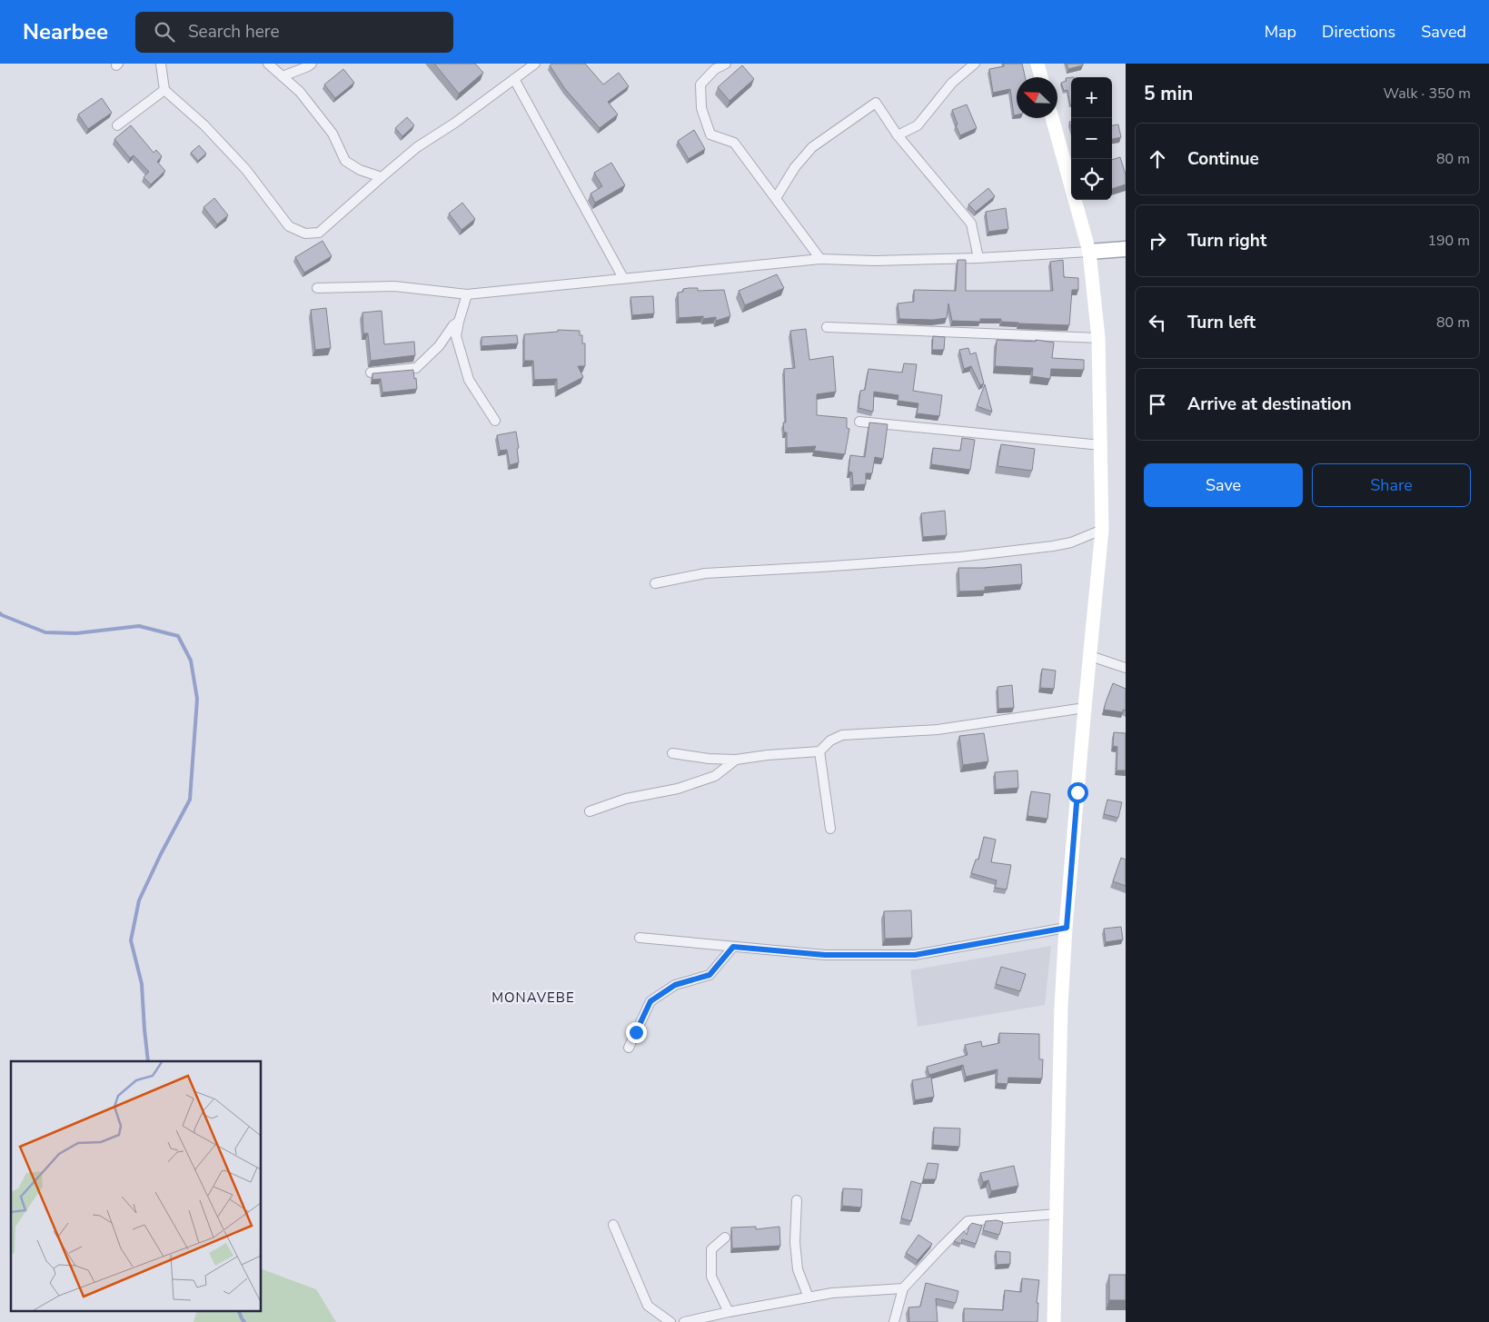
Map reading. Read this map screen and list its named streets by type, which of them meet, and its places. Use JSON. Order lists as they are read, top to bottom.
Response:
{
  "districts": ["MONAVEBE"],
  "north": "top left",
  "page": {
    "header": "Nearbee",
    "search": "Search here",
    "nav": ["Map", "Directions", "Saved"],
    "heading": ["5 min", "Walk · 350 m"],
    "map_buttons": ["+", "−"],
    "list": [
      ["Continue", "80 m"],
      ["Turn right", "190 m"],
      ["Turn left", "80 m"],
      "Arrive at destination"
    ],
    "buttons": ["Save", "Share"]
  }
}
